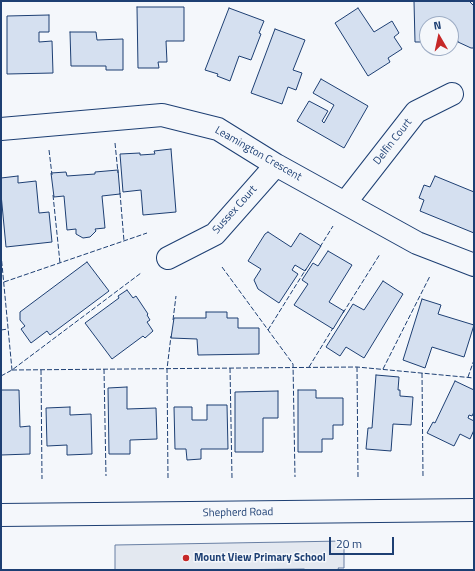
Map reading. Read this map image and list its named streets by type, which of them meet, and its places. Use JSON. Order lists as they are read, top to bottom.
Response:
{
  "streets": {
    "street": [
      "Delfin Court",
      "Leamington Crescent",
      "Sussex Court",
      "Shepherd Road"
    ]
  },
  "crossings": [
    ["Delfin Court", "Leamington Crescent"],
    ["Leamington Crescent", "Sussex Court"]
  ],
  "places": ["Mount View Primary School"],
  "scale_bar": "20 m",
  "north": "top"
}
